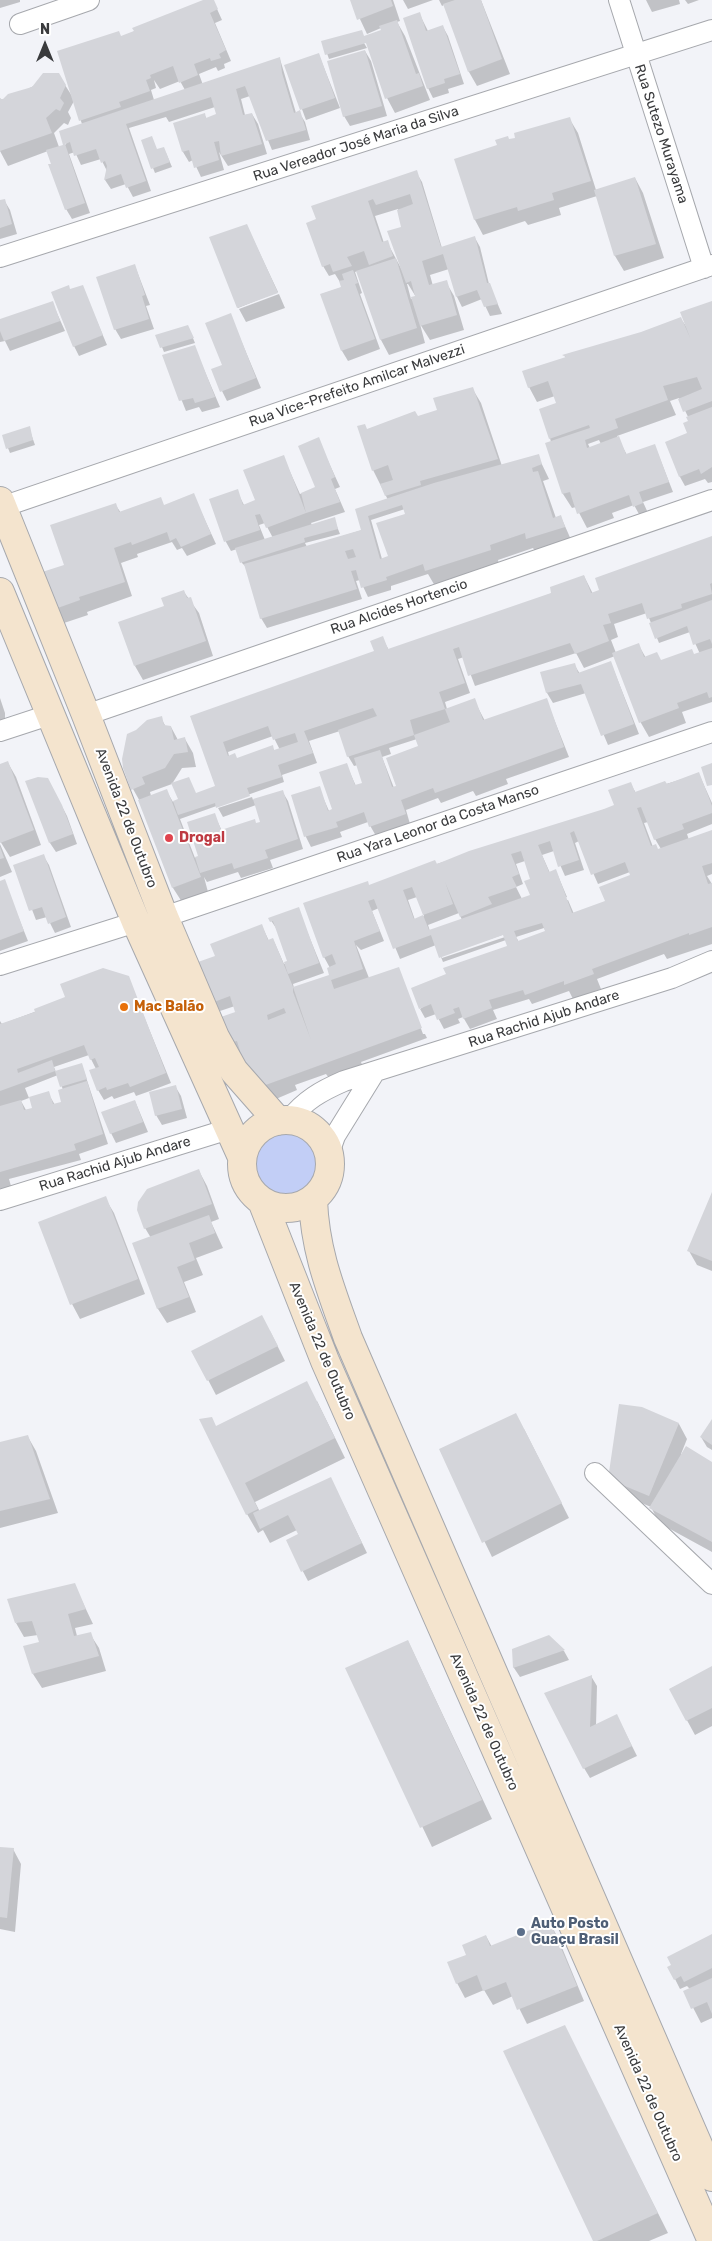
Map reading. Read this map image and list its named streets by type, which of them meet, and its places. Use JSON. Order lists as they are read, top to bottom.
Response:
{
  "streets": {
    "street": [
      "Rua Sutezo Murayama",
      "Rua Vereador José Maria da Silva",
      "Rua Vice-Prefeito Amilcar Malvezzi",
      "Rua Alcides Hortencio",
      "Avenida 22 de Outubro",
      "Rua Yara Leonor da Costa Manso",
      "Rua Rachid Ajub Andare"
    ]
  },
  "crossings": [
    ["Rua Sutezo Murayama", "Rua Vereador José Maria da Silva"],
    ["Rua Sutezo Murayama", "Rua Vice-Prefeito Amilcar Malvezzi"],
    ["Rua Vice-Prefeito Amilcar Malvezzi", "Avenida 22 de Outubro"],
    ["Rua Alcides Hortencio", "Avenida 22 de Outubro"],
    ["Avenida 22 de Outubro", "Rua Yara Leonor da Costa Manso"],
    ["Avenida 22 de Outubro", "Rua Rachid Ajub Andare"]
  ],
  "places": ["Drogal", "Mac Balão", "Auto Posto Guaçu Brasil"],
  "north": "top"
}
